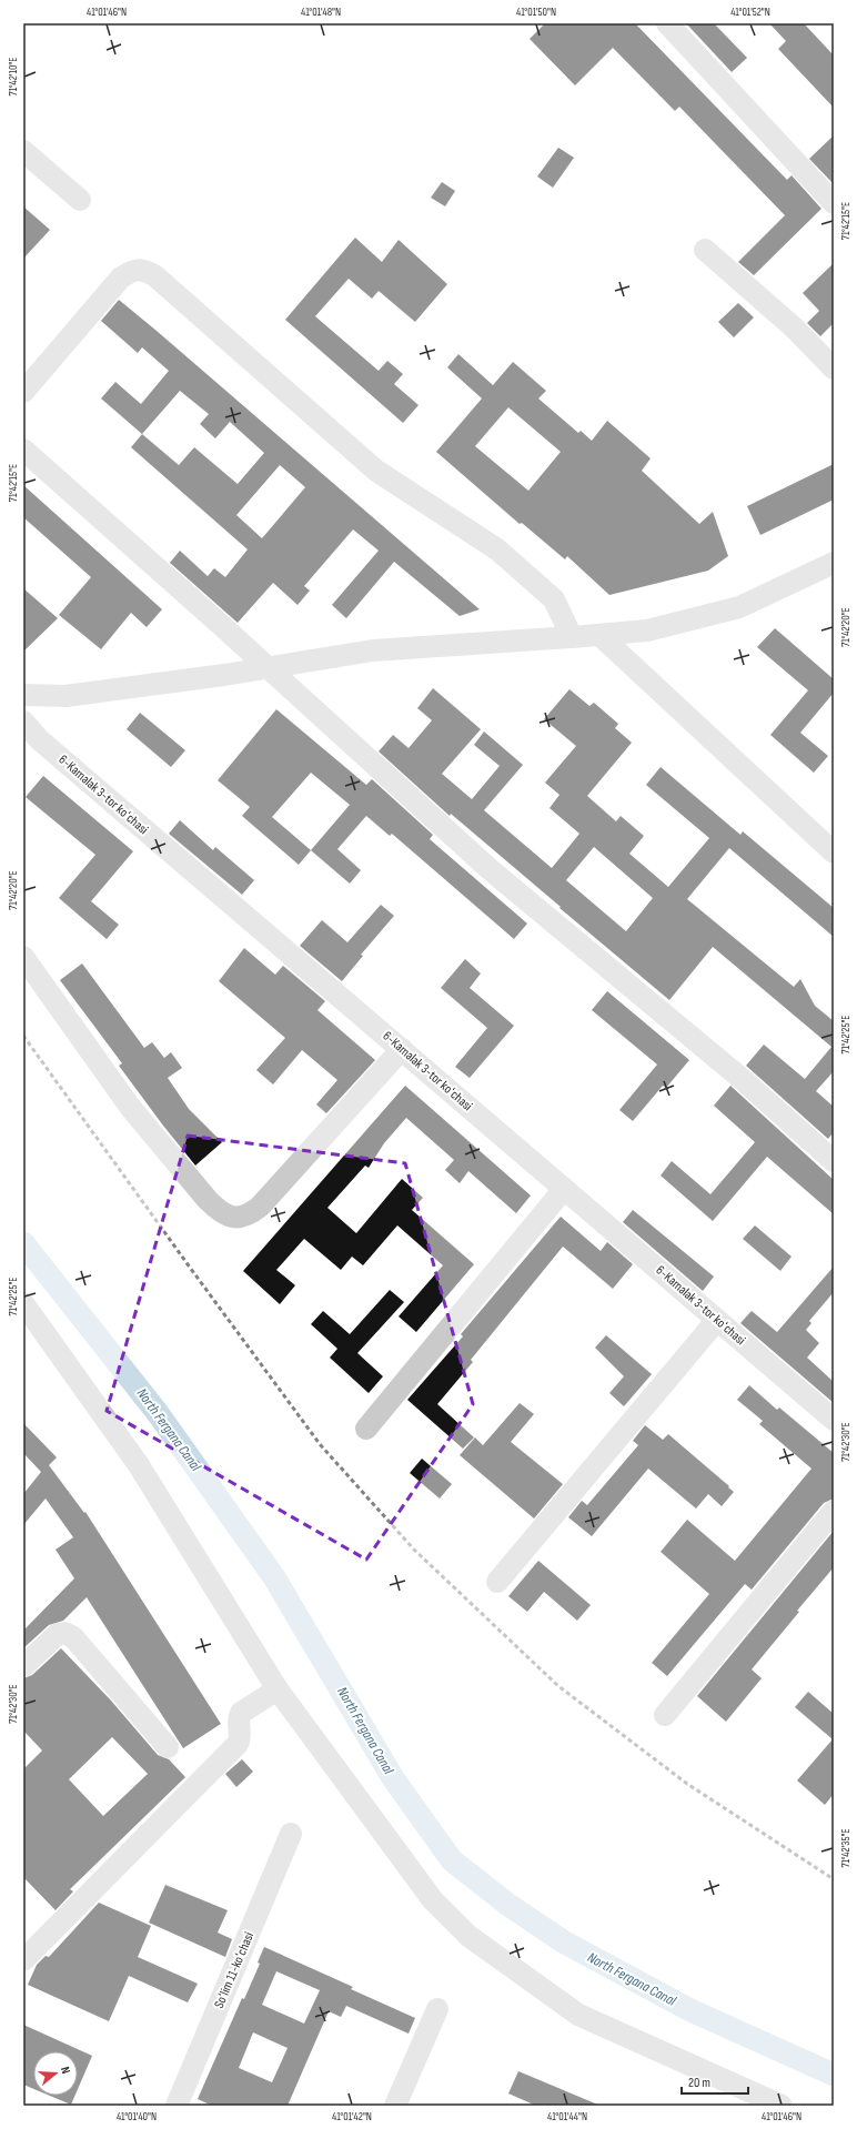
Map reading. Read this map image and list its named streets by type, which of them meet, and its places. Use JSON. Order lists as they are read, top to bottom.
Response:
{
  "streets": {
    "street": ["6-Kamalak 3-tor koʻchasi", "Soʻlim 11-koʻchasi"]
  },
  "water": ["North Fergana Canal"],
  "scale_bar": "20 m",
  "north": "right",
  "coordinates": [
    "41°01'46\"N",
    "41°01'48\"N",
    "41°01'50\"N",
    "41°01'52\"N",
    "71°42'10\"E",
    "71°42'15\"E",
    "71°42'20\"E",
    "71°42'25\"E",
    "71°42'30\"E",
    "71°42'35\"E",
    "41°01'40\"N",
    "41°01'42\"N",
    "41°01'44\"N"
  ]
}
